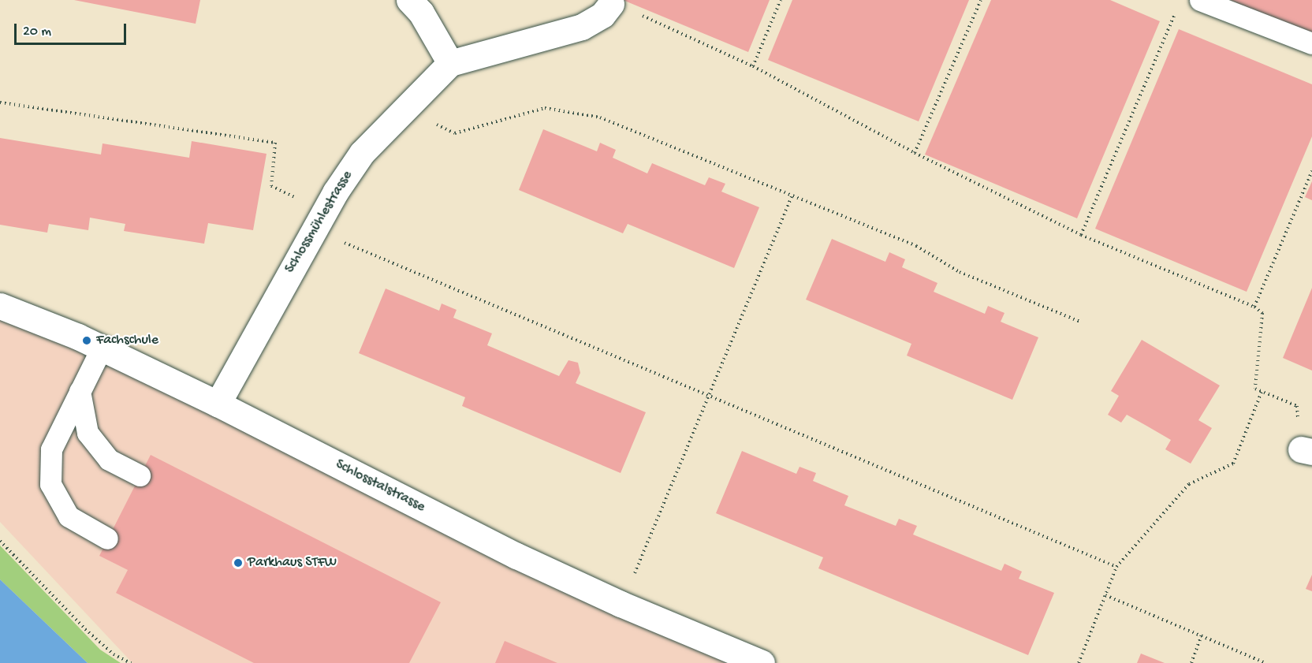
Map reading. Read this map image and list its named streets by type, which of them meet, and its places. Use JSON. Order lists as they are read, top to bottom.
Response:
{
  "streets": {
    "main road": ["Schlossmühlestrasse", "Schlosstalstrasse"]
  },
  "crossings": [
    ["Schlossmühlestrasse", "Schlosstalstrasse"]
  ],
  "places": ["Fachschule", "Parkhaus STFW"],
  "scale_bar": "20 m"
}
